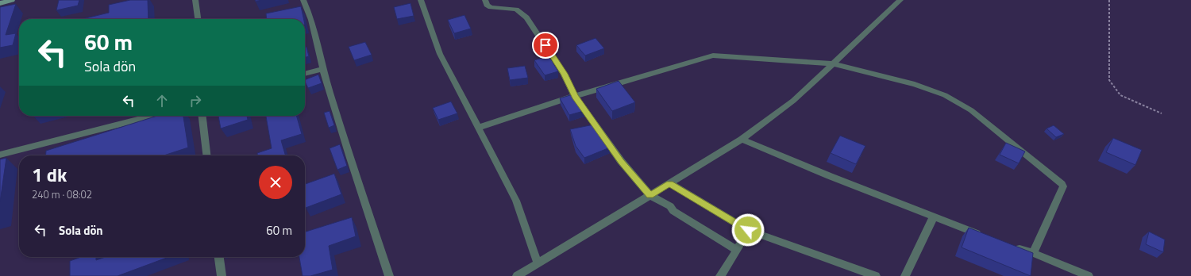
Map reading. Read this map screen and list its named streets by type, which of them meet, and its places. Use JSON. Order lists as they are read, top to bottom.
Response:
{
  "page": {
    "turn": ["60 m", "Sola dön"],
    "heading": ["1 dk", "240 m · 08:02"],
    "list": [
      {
        "name": "Sola dön",
        "value": "60 m"
      }
    ]
  }
}
